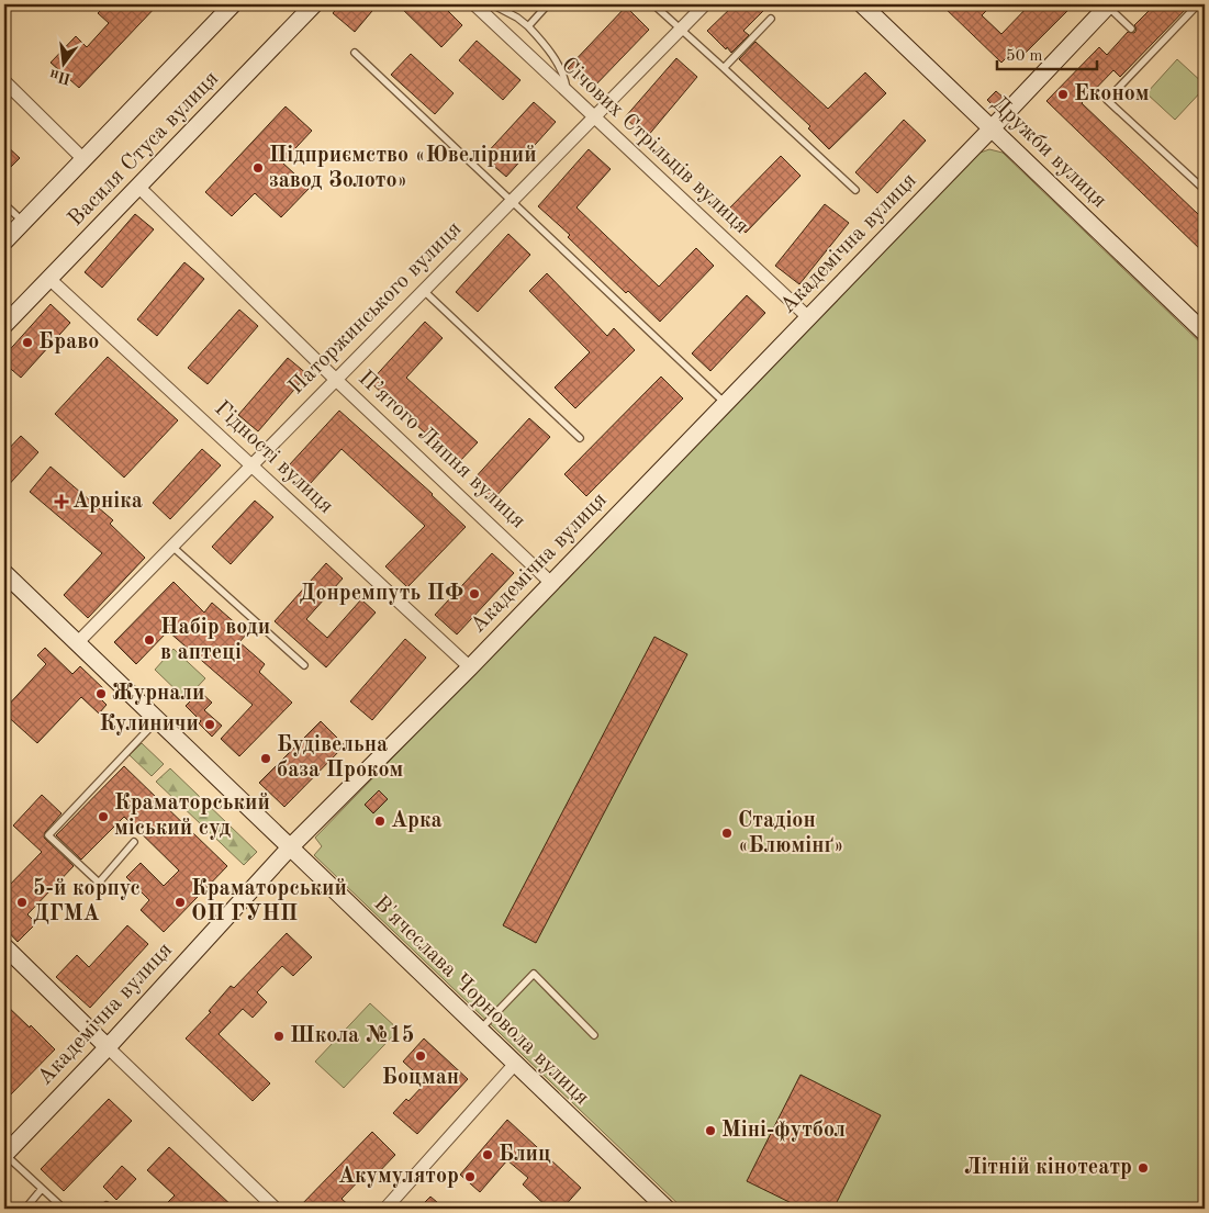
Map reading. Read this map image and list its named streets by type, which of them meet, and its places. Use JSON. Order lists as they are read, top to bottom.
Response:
{
  "streets": {
    "street": [
      "Січових Стрільців вулиця",
      "Василя Стуса вулиця",
      "Дружби вулиця",
      "Академічна вулиця",
      "Паторжинського вулиця",
      "П’ятого Липня вулиця",
      "Гідності вулиця",
      "В'ячеслава Чорновола вулиця"
    ]
  },
  "crossings": [
    ["Січових Стрільців вулиця", "Академічна вулиця"],
    ["Січових Стрільців вулиця", "Паторжинського вулиця"],
    ["Василя Стуса вулиця", "П’ятого Липня вулиця"],
    ["Василя Стуса вулиця", "Гідності вулиця"],
    ["Дружби вулиця", "Академічна вулиця"],
    ["Академічна вулиця", "П’ятого Липня вулиця"],
    ["Академічна вулиця", "Гідності вулиця"],
    ["Академічна вулиця", "В'ячеслава Чорновола вулиця"],
    ["Паторжинського вулиця", "П’ятого Липня вулиця"],
    ["Паторжинського вулиця", "Гідності вулиця"],
    ["Паторжинського вулиця", "В'ячеслава Чорновола вулиця"]
  ],
  "places": {
    "other": [
      "Економ",
      "Підприємство «Ювелірний завод Золото»",
      "Браво",
      "Донремпуть ПФ",
      "Набір води в аптеці",
      "Журнали",
      "Кулиничи",
      "Будівельна база Проком",
      "Краматорський міський суд",
      "Арка",
      "Стадіон «Блюмінґ»",
      "5-й корпус ДГМА",
      "Краматорський ОП ГУНП",
      "Школа №15",
      "Боцман",
      "Міні-футбол",
      "Блиц",
      "Літній кінотеатр",
      "Акумулятор"
    ],
    "health": ["Арніка"]
  },
  "scale_bar": "50 m",
  "north": "bottom"
}
